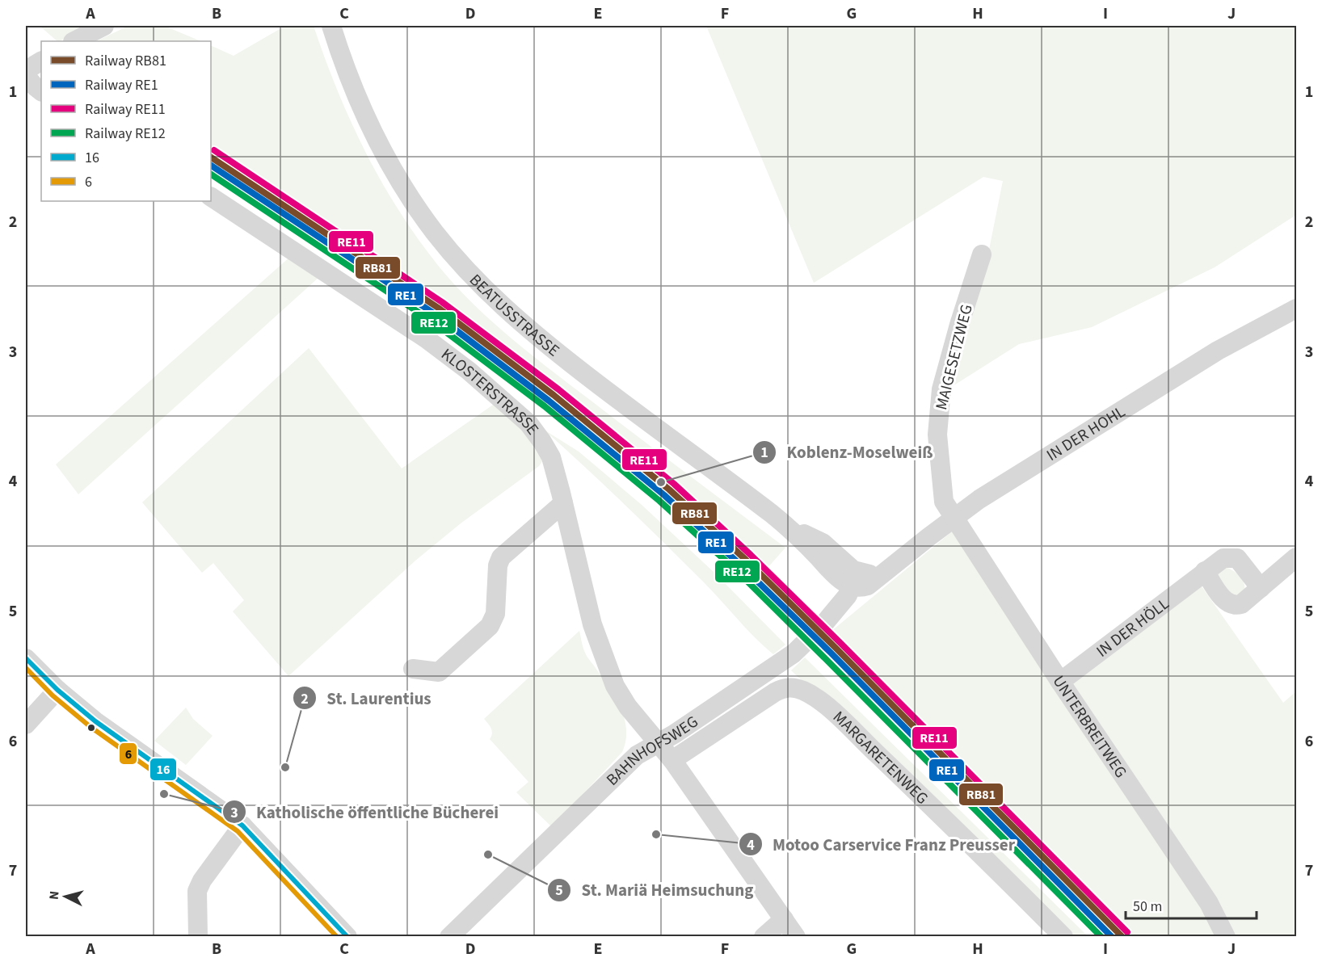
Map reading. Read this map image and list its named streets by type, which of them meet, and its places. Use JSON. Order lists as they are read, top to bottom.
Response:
{
  "streets": {
    "street": [
      "BEATUSSTRASSE",
      "MAIGESETZWEG",
      "KLOSTERSTRASSE",
      "IN DER HOHL",
      "IN DER HÖLL",
      "UNTERBREITWEG",
      "BAHNHOFSWEG",
      "MARGARETENWEG"
    ]
  },
  "crossings": [
    ["BEATUSSTRASSE", "IN DER HOHL"],
    ["BEATUSSTRASSE", "BAHNHOFSWEG"],
    ["MAIGESETZWEG", "IN DER HOHL"],
    ["MAIGESETZWEG", "UNTERBREITWEG"],
    ["KLOSTERSTRASSE", "BAHNHOFSWEG"],
    ["KLOSTERSTRASSE", "MARGARETENWEG"],
    ["IN DER HOHL", "UNTERBREITWEG"],
    ["IN DER HOHL", "BAHNHOFSWEG"],
    ["IN DER HÖLL", "UNTERBREITWEG"]
  ],
  "places": [
    "Koblenz-Moselweiß",
    "St. Laurentius",
    "Katholische öffentliche Bücherei",
    "Motoo Carservice Franz Preusser",
    "St. Mariä Heimsuchung"
  ],
  "lines": [
    "rail line RE11",
    "rail line RB81",
    "rail line RE1",
    "rail line RE12",
    "transit line 16",
    "transit line 6"
  ],
  "legend": [
    "Railway RB81",
    "Railway RE1",
    "Railway RE11",
    "Railway RE12",
    "16",
    "6"
  ],
  "scale_bar": "50 m",
  "north": "left",
  "grid": {
    "columns": [
      "A",
      "B",
      "C",
      "D",
      "E",
      "F",
      "G",
      "H",
      "I",
      "J"
    ],
    "rows": [
      "1",
      "2",
      "3",
      "4",
      "5",
      "6",
      "7"
    ]
  }
}
